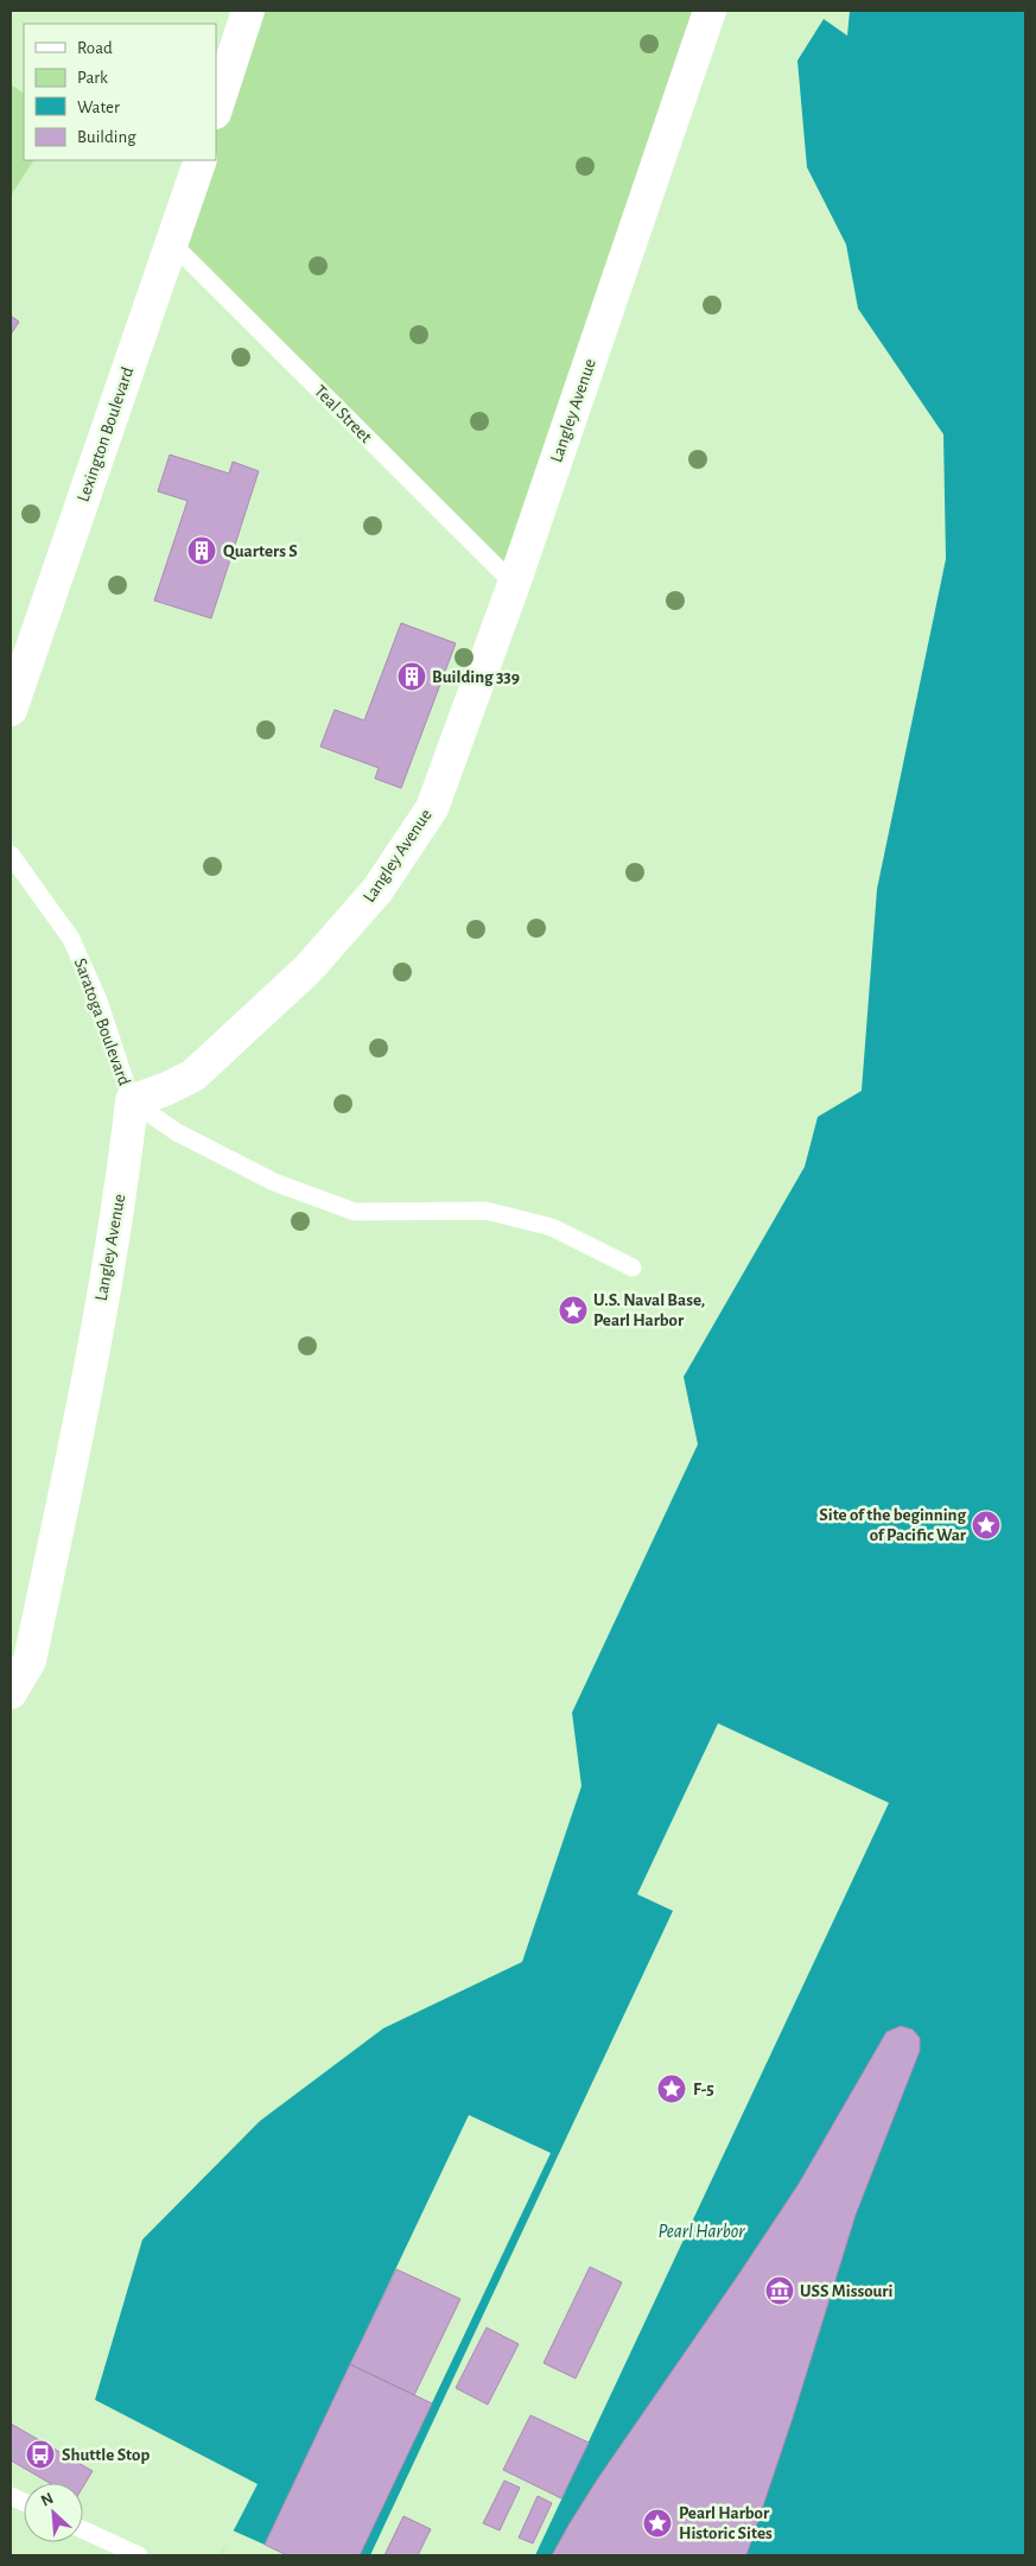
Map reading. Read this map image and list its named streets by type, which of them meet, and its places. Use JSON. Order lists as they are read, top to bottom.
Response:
{
  "streets": {
    "street": ["Langley Avenue", "Lexington Boulevard"],
    "lane": ["Teal Street", "Saratoga Boulevard"]
  },
  "crossings": [
    ["Langley Avenue", "Teal Street"],
    ["Langley Avenue", "Saratoga Boulevard"],
    ["Teal Street", "Lexington Boulevard"]
  ],
  "water": ["Pearl Harbor"],
  "places": {
    "building": ["Quarters S", "Building 339"],
    "place": [
      "U.S. Naval Base, Pearl Harbor",
      "Site of the beginning of Pacific War",
      "F-5",
      "Pearl Harbor Historic Sites"
    ],
    "museum": ["USS Missouri"],
    "bus stop": ["Shuttle Stop"]
  },
  "legend": [
    "Road",
    "Park",
    "Water",
    "Building"
  ],
  "north": "top left"
}
